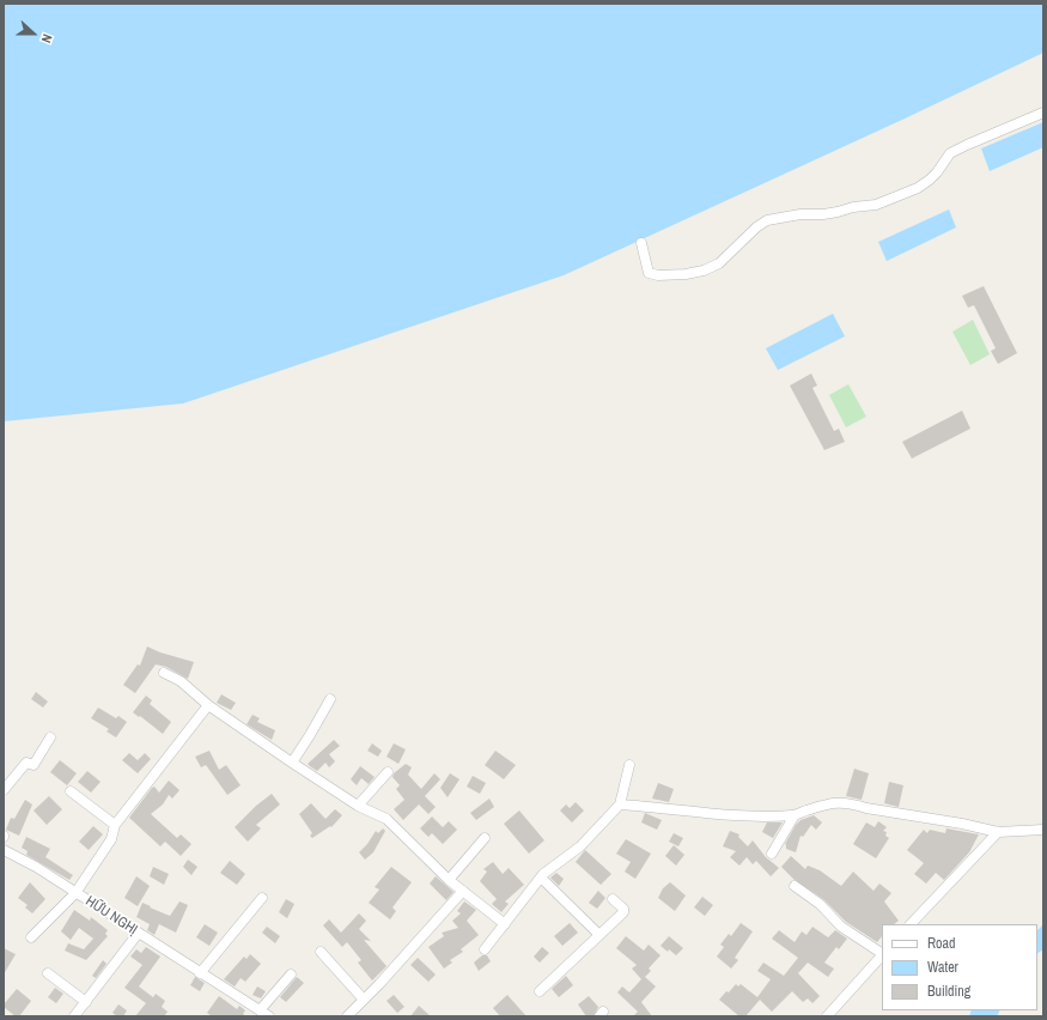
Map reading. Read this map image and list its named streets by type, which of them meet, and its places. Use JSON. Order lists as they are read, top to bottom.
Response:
{
  "streets": {
    "street": ["HỮU NGHỊ"]
  },
  "legend": ["Road", "Water", "Building"],
  "north": "right"
}
